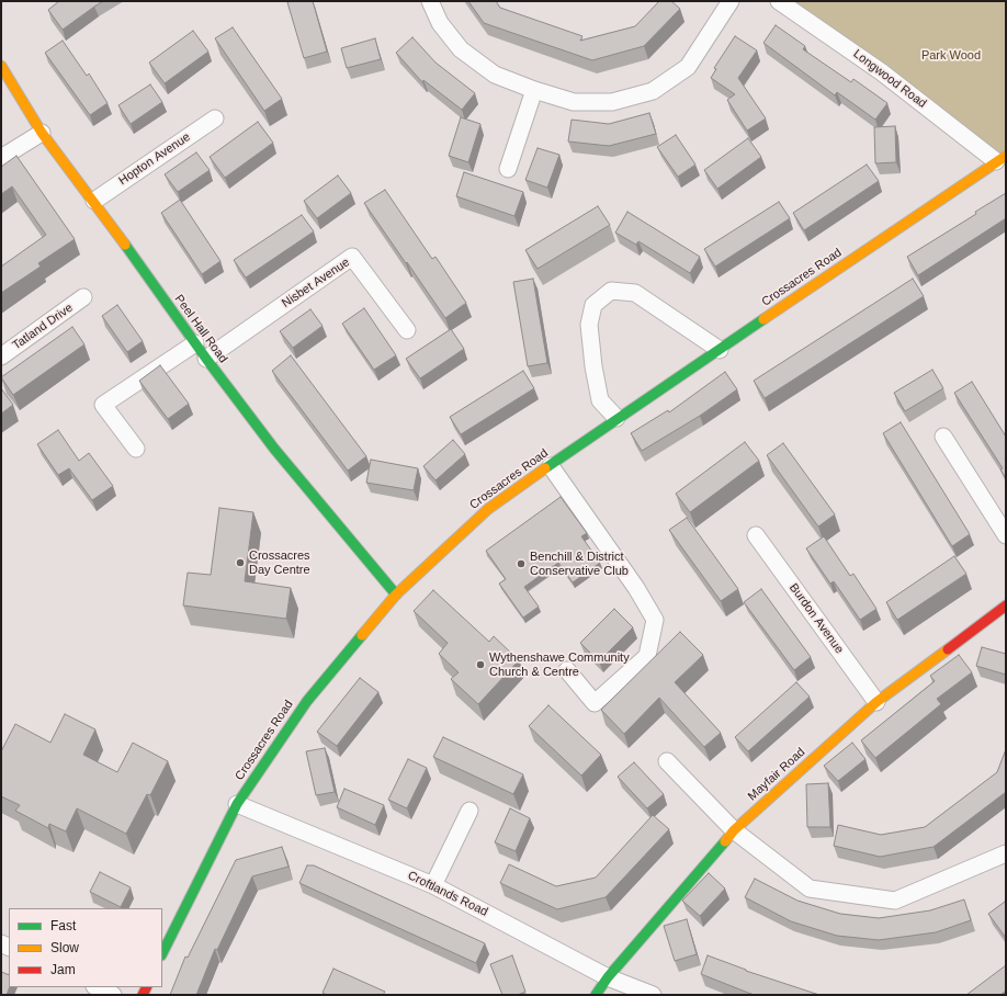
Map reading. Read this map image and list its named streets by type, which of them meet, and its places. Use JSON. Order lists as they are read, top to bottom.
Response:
{
  "streets": {
    "street": [
      "Longwood Road",
      "Hopton Avenue",
      "Crossacres Road",
      "Nisbet Avenue",
      "Tatland Drive",
      "Peel Hall Road",
      "Burdon Avenue",
      "Mayfair Road",
      "Croftlands Road"
    ]
  },
  "crossings": [
    ["Longwood Road", "Crossacres Road"],
    ["Hopton Avenue", "Peel Hall Road"],
    ["Crossacres Road", "Peel Hall Road"],
    ["Crossacres Road", "Croftlands Road"],
    ["Nisbet Avenue", "Peel Hall Road"],
    ["Burdon Avenue", "Mayfair Road"],
    ["Mayfair Road", "Croftlands Road"]
  ],
  "parks": ["Park Wood"],
  "places": ["Crossacres Day Centre", "Benchill & District Conservative Club", "Wythenshawe Community Church & Centre"],
  "legend": ["Fast", "Slow", "Jam"]
}
